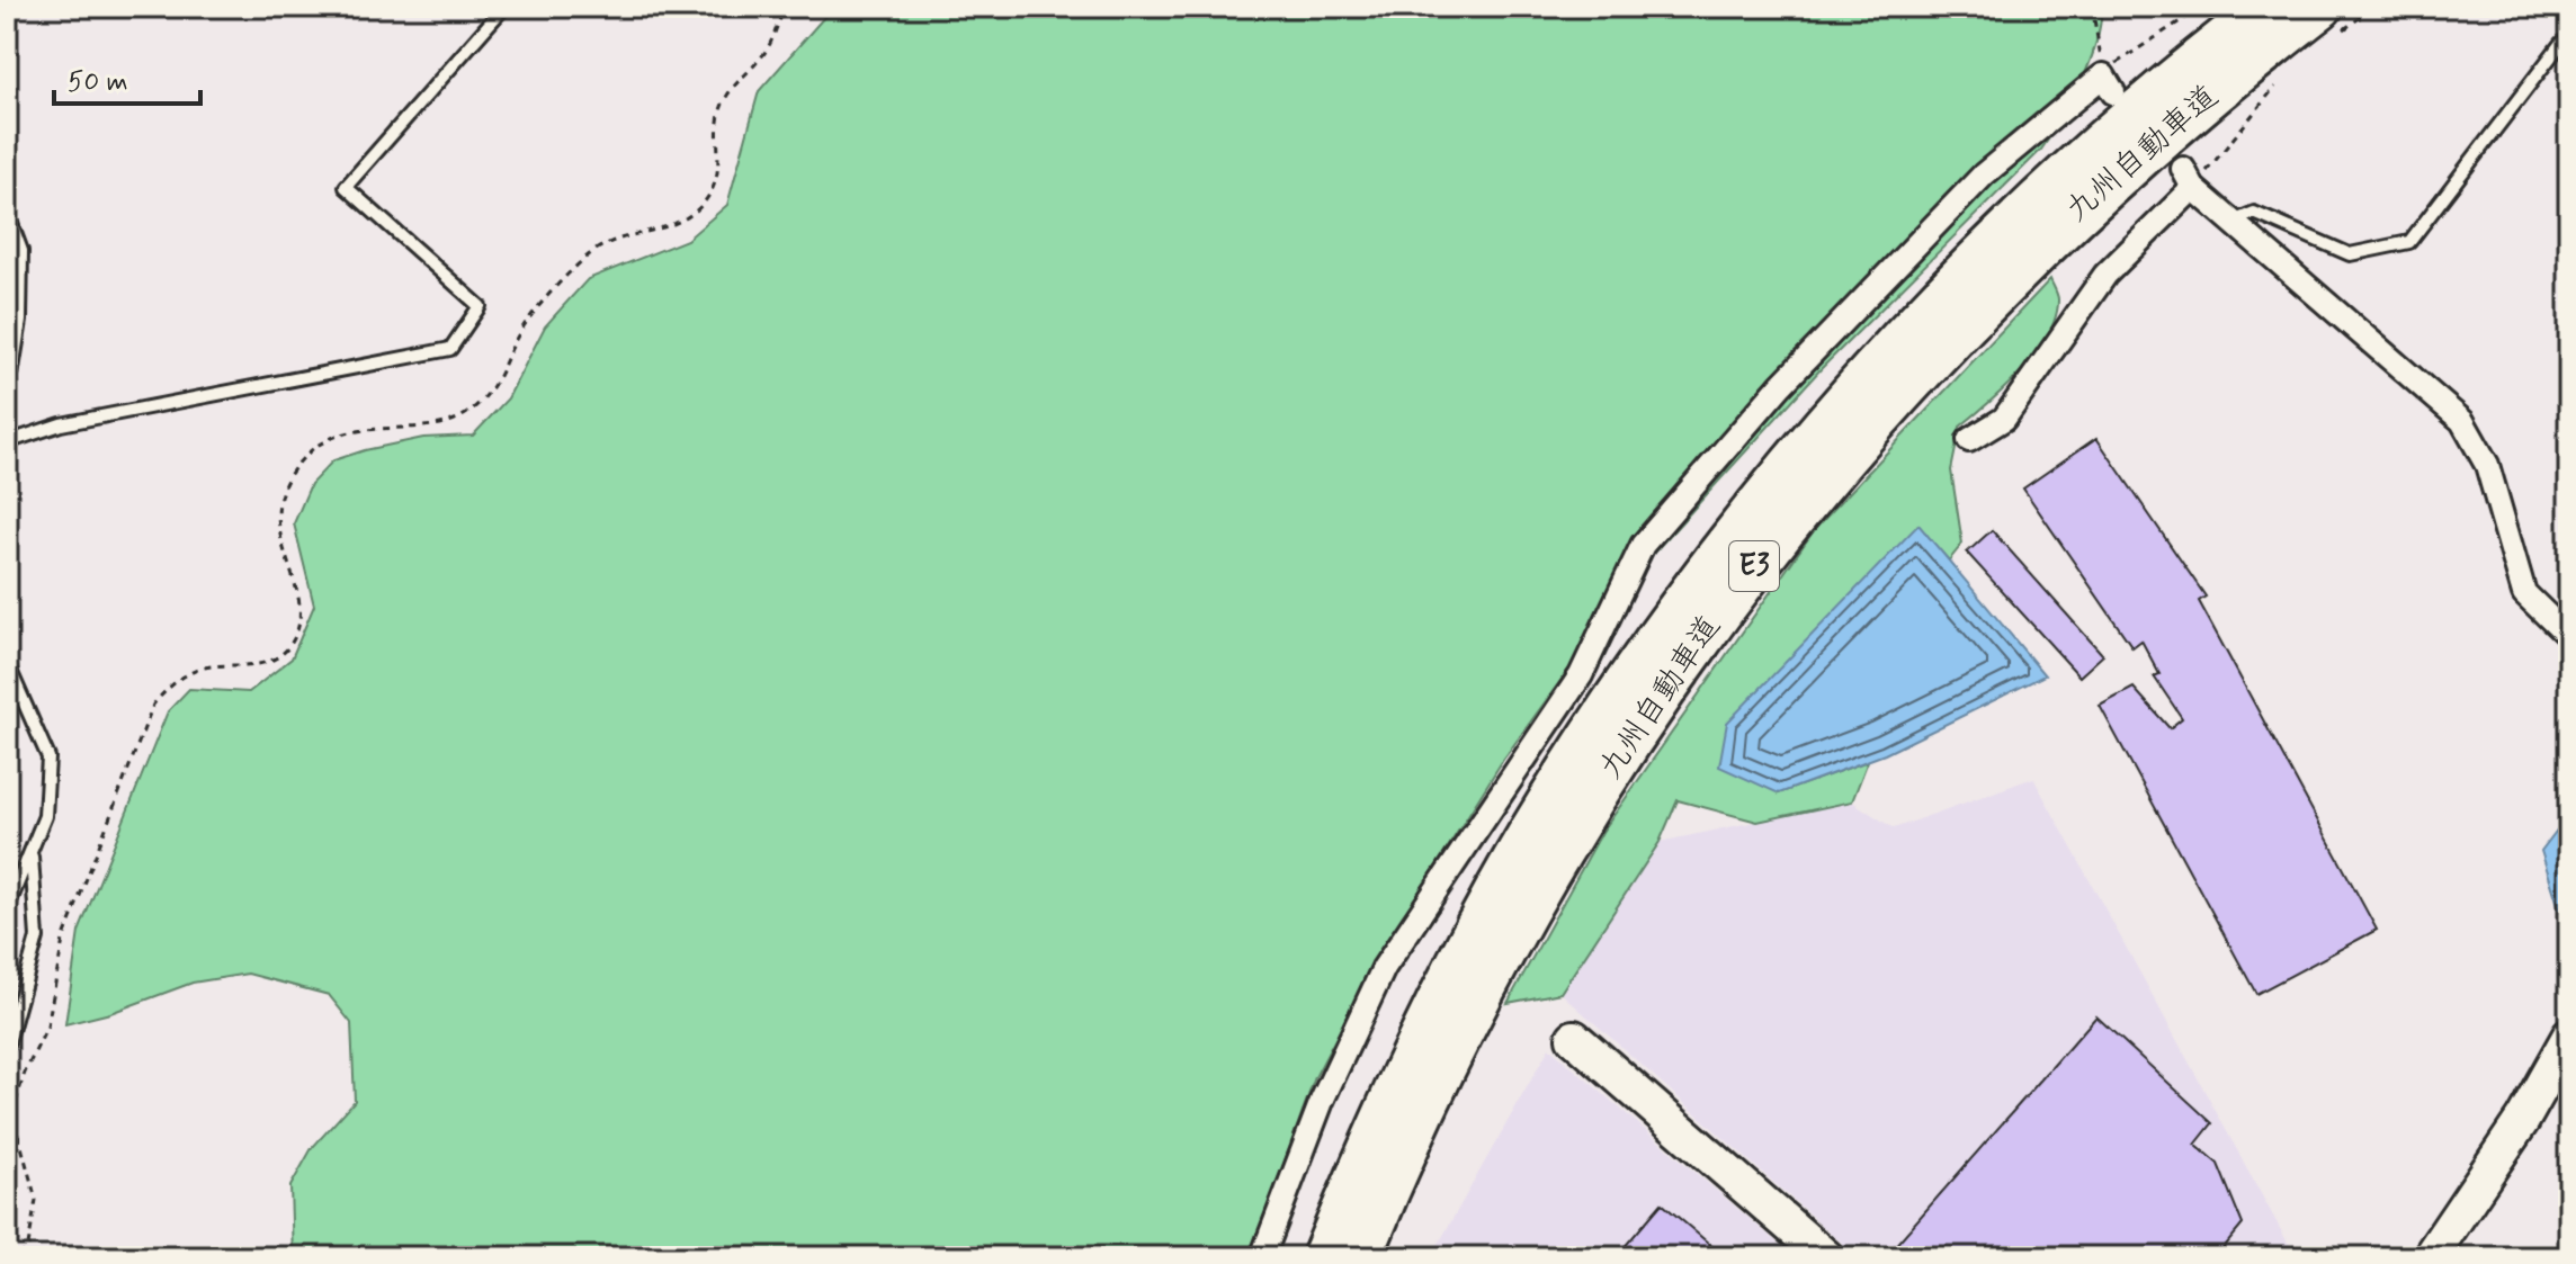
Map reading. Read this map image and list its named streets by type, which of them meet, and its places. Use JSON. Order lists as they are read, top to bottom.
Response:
{
  "streets": {
    "highway": ["九州自動車道", "E3"]
  },
  "scale_bar": "50 m"
}
